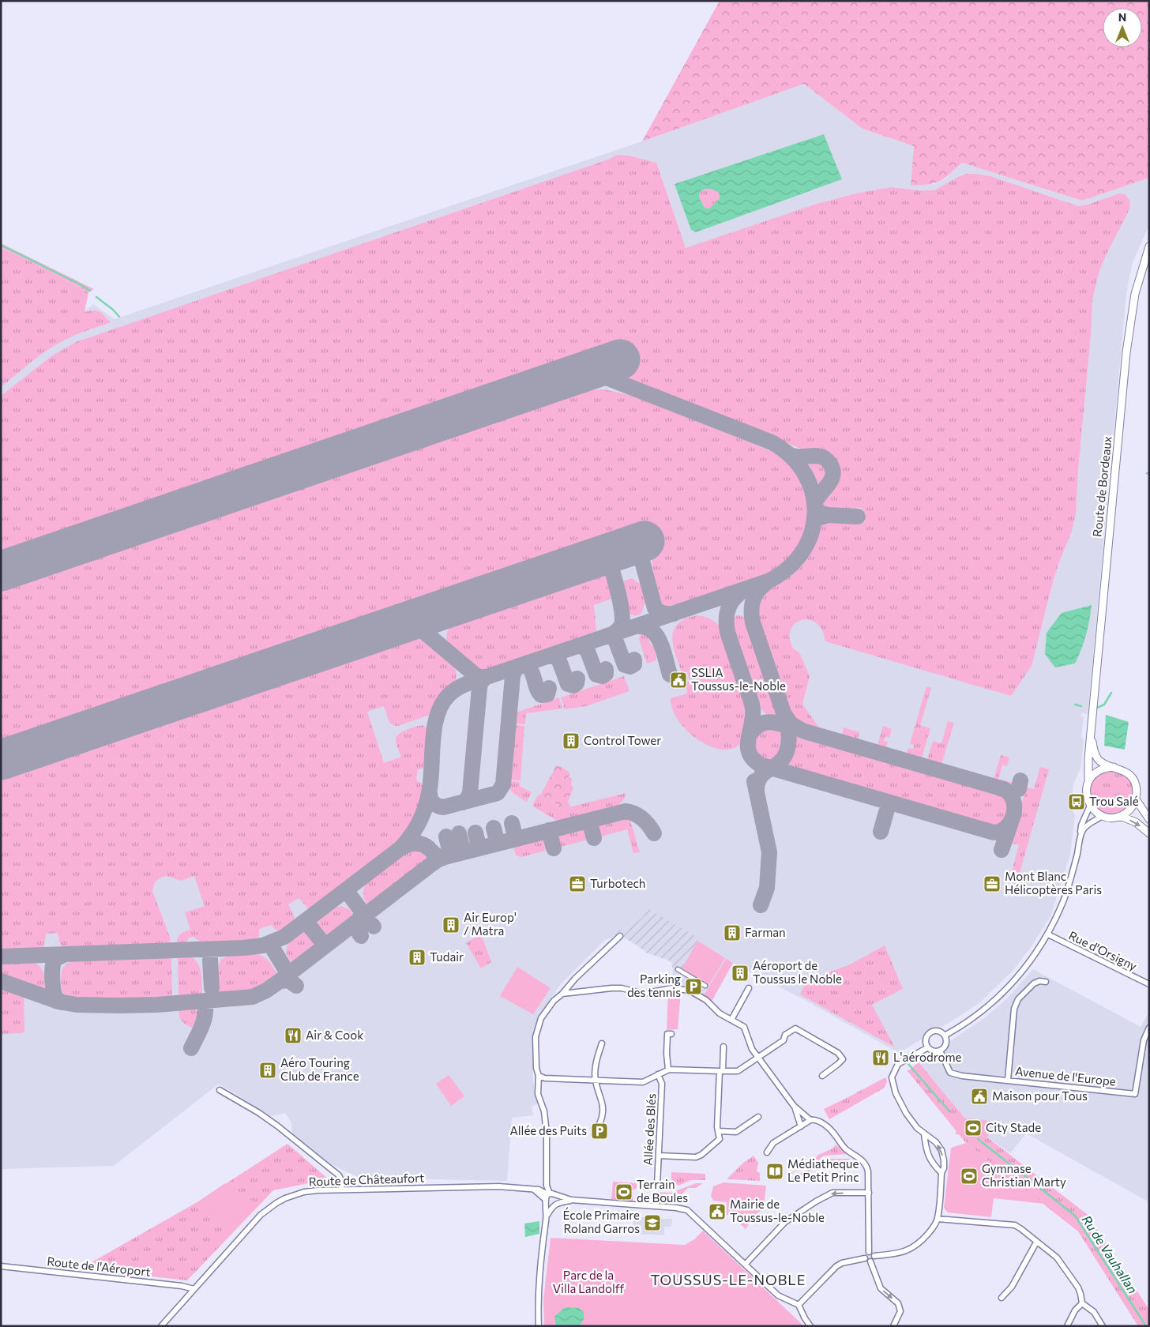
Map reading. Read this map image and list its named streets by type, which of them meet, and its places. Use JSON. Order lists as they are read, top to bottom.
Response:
{
  "streets": {
    "main road": ["Route de Bordeaux"],
    "street": [
      "Rue d'Orsigny",
      "Avenue de l'Europe",
      "Allée des Blés",
      "Route de Châteaufort",
      "Route de l'Aéroport"
    ]
  },
  "crossings": [
    ["Route de Châteaufort", "Route de l'Aéroport"]
  ],
  "districts": ["TOUSSUS-LE-NOBLE"],
  "water": ["Ru de Vauhallan"],
  "parks": ["Parc de la Villa Landolff"],
  "places": {
    "public building": ["SSLIA Toussus-le-Noble", "Maison pour Tous", "Mairie de Toussus-le-Noble"],
    "building": [
      "Control Tower",
      "Air Europ' / Matra",
      "Farman",
      "Tudair",
      "Aéroport de Toussus le Noble",
      "Aéro Touring Club de France"
    ],
    "bus stop": ["Trou Salé"],
    "office": ["Turbotech", "Mont Blanc Hélicoptères Paris"],
    "parking": ["Parking des tennis", "Allée des Puits"],
    "restaurant": ["Air & Cook", "L'aérodrome"],
    "sports": ["City Stade", "Gymnase Christian Marty", "Terrain de Boules"],
    "library": ["Médiatheque Le Petit Princ"],
    "school or university": ["École Primaire Roland Garros"]
  },
  "north": "top"
}
